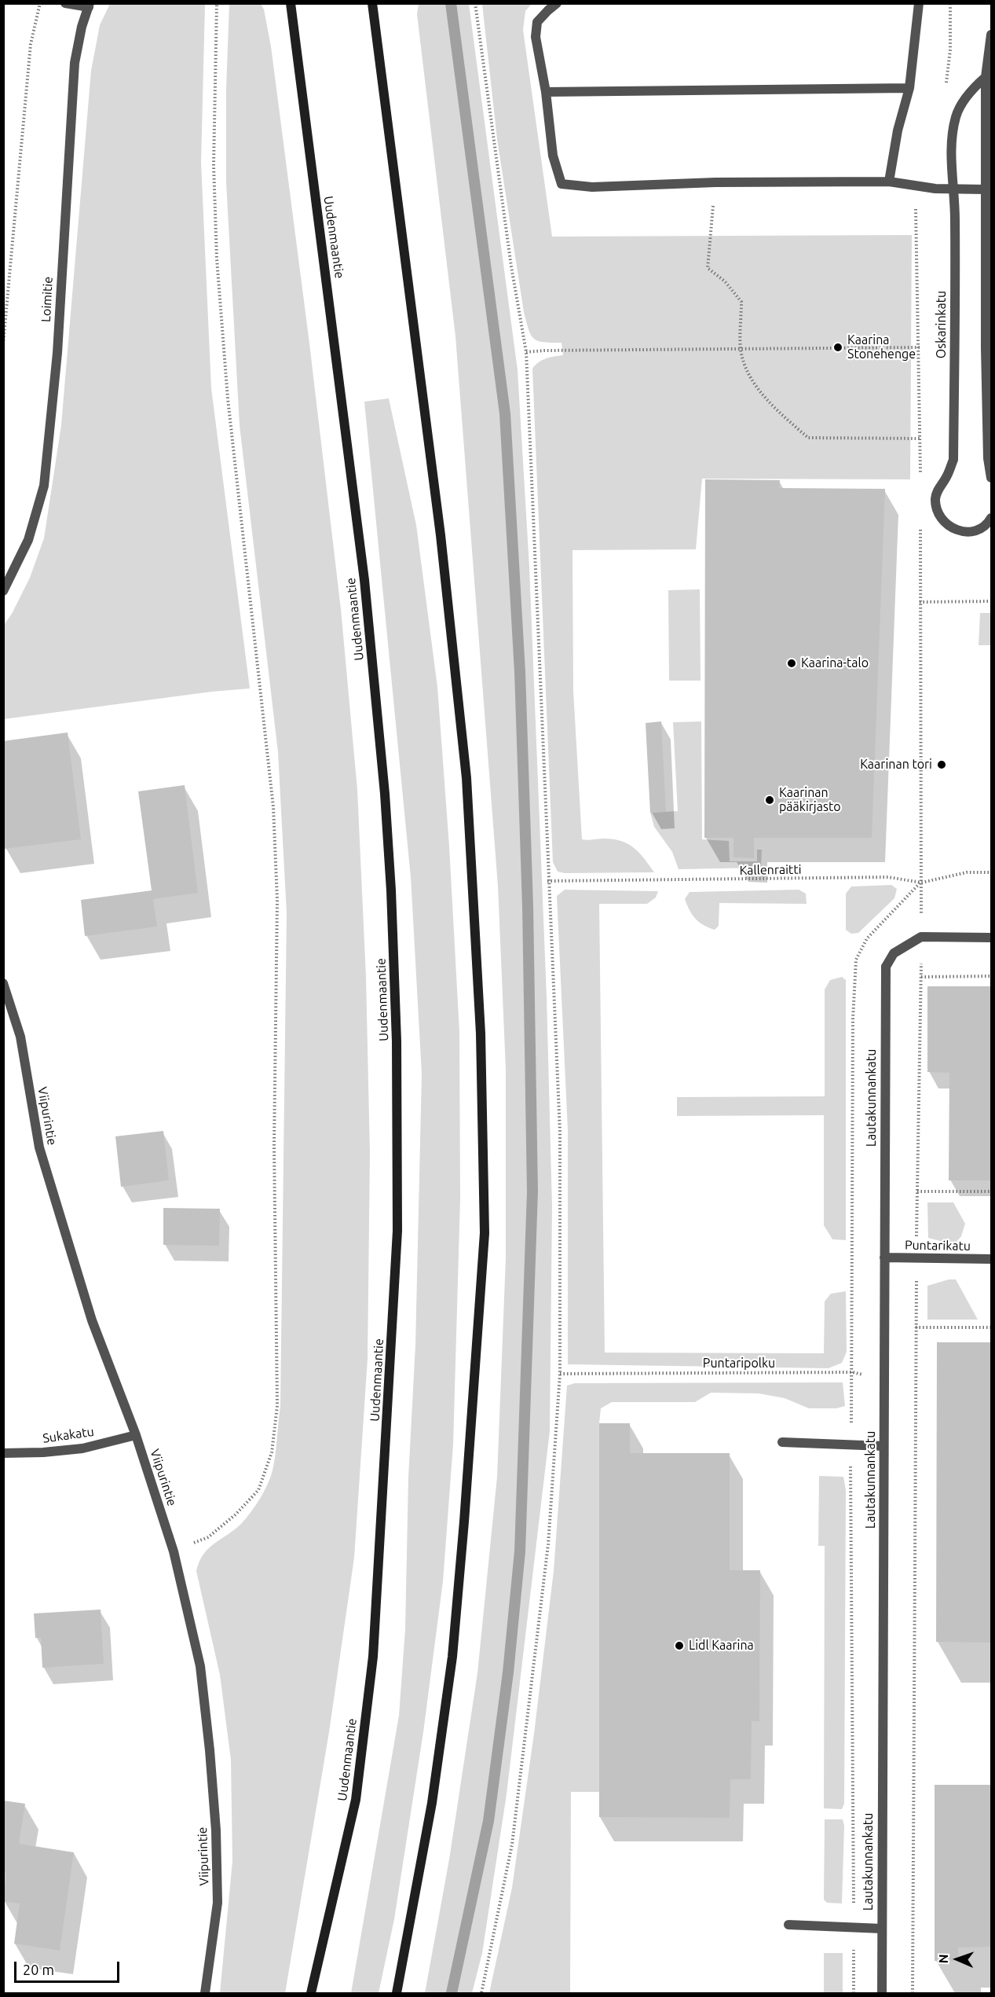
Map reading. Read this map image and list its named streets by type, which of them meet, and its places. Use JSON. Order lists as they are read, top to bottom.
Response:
{
  "streets": {
    "main road": ["Uudenmaantie"],
    "street": [
      "Loimitie",
      "Oskarinkatu",
      "Lautakunnankatu",
      "Viipurintie",
      "Puntarikatu",
      "Sukakatu"
    ],
    "path": ["Kallenraitti", "Puntaripolku"]
  },
  "crossings": [
    ["Lautakunnankatu", "Puntarikatu"],
    ["Lautakunnankatu", "Puntaripolku"],
    ["Viipurintie", "Sukakatu"]
  ],
  "places": [
    "Kaarina Stonehenge",
    "Kaarina-talo",
    "Kaarinan tori",
    "Kaarinan pääkirjasto",
    "Lidl Kaarina"
  ],
  "scale_bar": "20 m",
  "north": "left"
}
